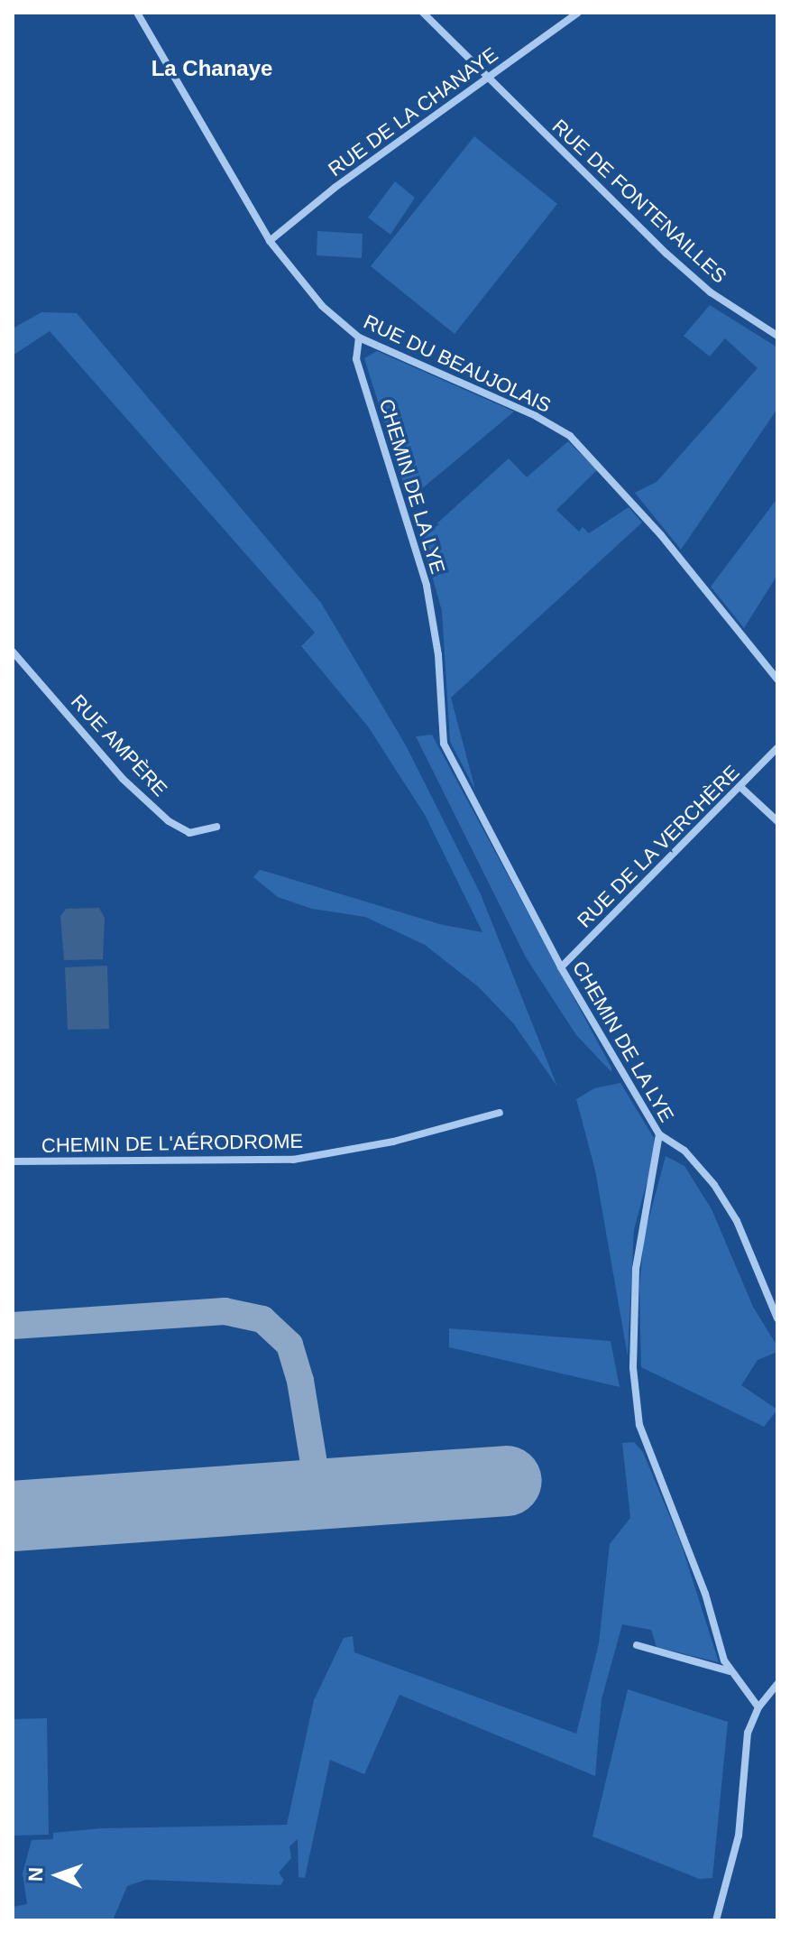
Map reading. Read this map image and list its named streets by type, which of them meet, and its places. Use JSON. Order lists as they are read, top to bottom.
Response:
{
  "streets": {
    "street": [
      "RUE DE LA CHANAYE",
      "RUE DE FONTENAILLES",
      "RUE DU BEAUJOLAIS",
      "CHEMIN DE LA LYE",
      "RUE AMPÈRE",
      "RUE DE LA VERCHÈRE",
      "CHEMIN DE L'AÉRODROME"
    ]
  },
  "crossings": [
    ["RUE DE LA CHANAYE", "RUE DE FONTENAILLES"],
    ["RUE DE LA CHANAYE", "RUE DU BEAUJOLAIS"],
    ["RUE DU BEAUJOLAIS", "CHEMIN DE LA LYE"],
    ["CHEMIN DE LA LYE", "RUE DE LA VERCHÈRE"]
  ],
  "districts": ["La Chanaye"],
  "north": "left"
}
